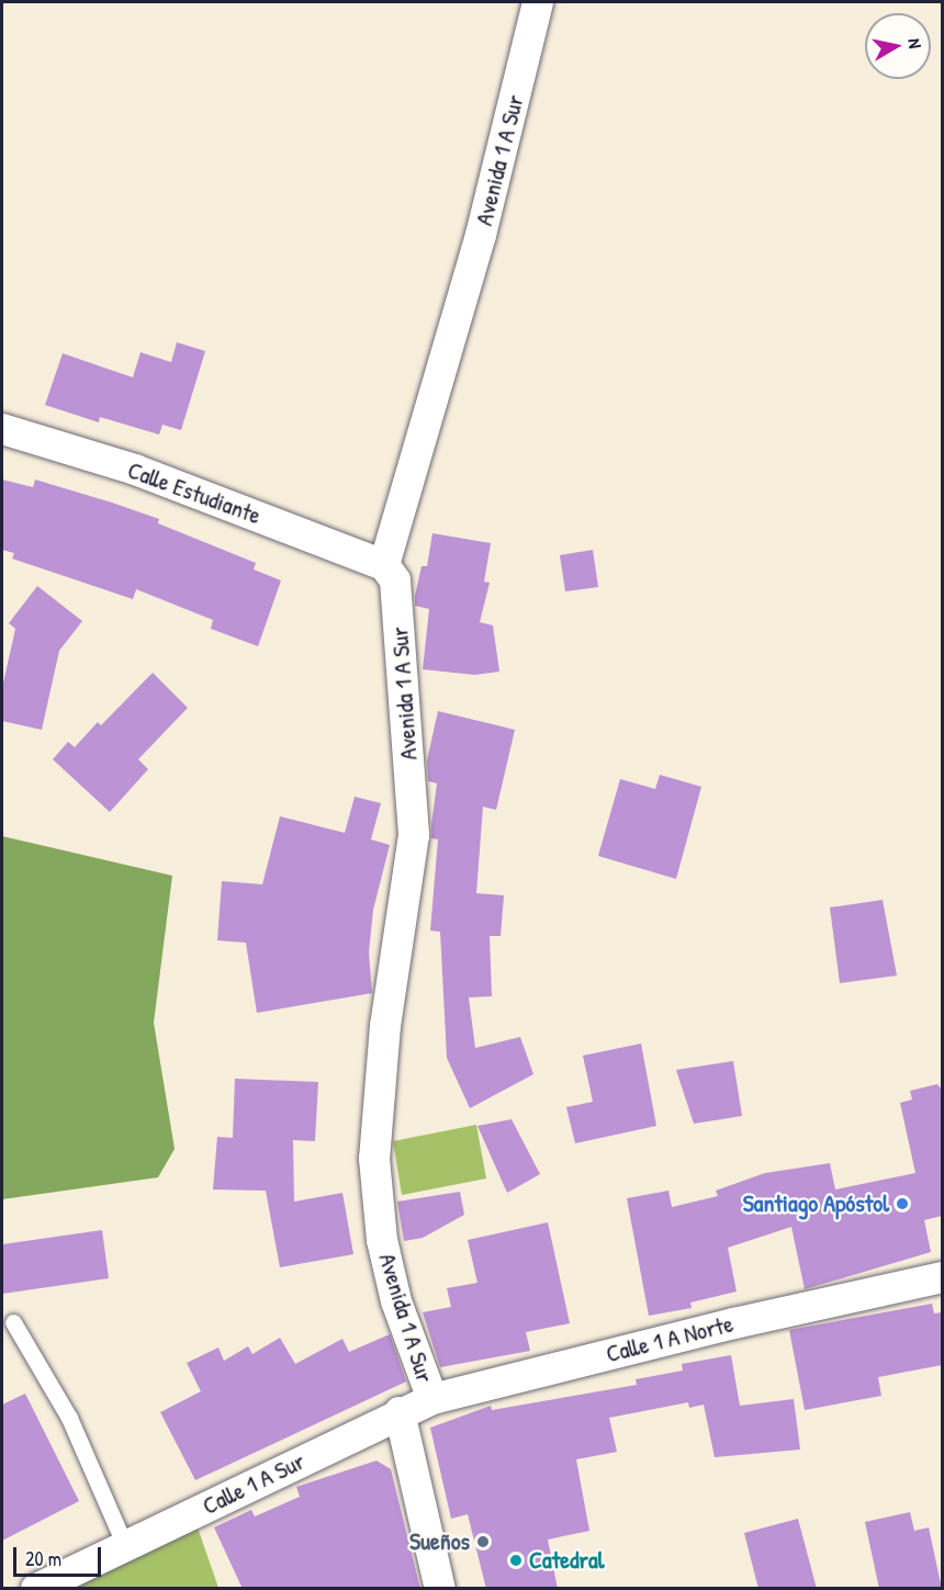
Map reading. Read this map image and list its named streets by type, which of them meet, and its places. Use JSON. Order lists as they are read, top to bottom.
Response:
{
  "streets": {
    "street": [
      "Avenida 1 A Sur",
      "Calle Estudiante",
      "Calle 1 A Norte",
      "Calle 1 A Sur"
    ]
  },
  "crossings": [
    ["Avenida 1 A Sur", "Calle Estudiante"],
    ["Avenida 1 A Sur", "Calle 1 A Norte"],
    ["Avenida 1 A Sur", "Calle 1 A Sur"],
    ["Calle 1 A Norte", "Calle 1 A Sur"]
  ],
  "places": ["Santiago Apóstol", "Sueños", "Catedral"],
  "scale_bar": "20 m",
  "north": "right"
}
